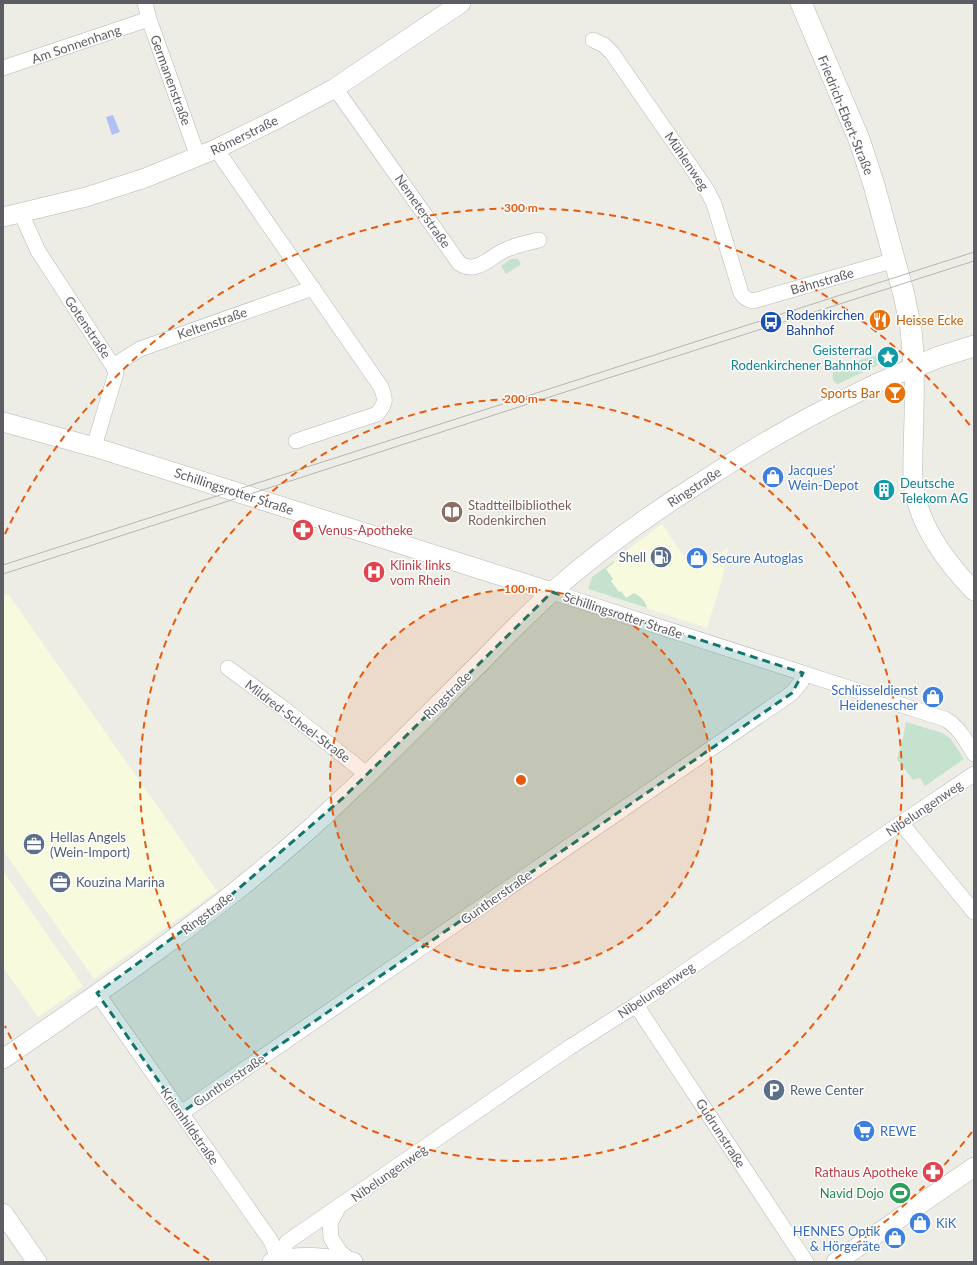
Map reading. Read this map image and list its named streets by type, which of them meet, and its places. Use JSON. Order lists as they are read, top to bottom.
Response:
{
  "streets": {
    "main road": ["Friedrich-Ebert-Straße"],
    "street": [
      "Am Sonnenhang",
      "Germanenstraße",
      "Römerstraße",
      "Mühlenweg",
      "Nemeterstraße",
      "Bahnstraße",
      "Keltenstraße",
      "Gotenstraße",
      "Ringstraße",
      "Schillingsrotter Straße",
      "Mildred-Scheel-Straße",
      "Nibelungenweg",
      "Guntherstraße",
      "Kriemhildstraße",
      "Gudrunstraße"
    ]
  },
  "crossings": [
    ["Am Sonnenhang", "Germanenstraße"],
    ["Germanenstraße", "Römerstraße"],
    ["Friedrich-Ebert-Straße", "Bahnstraße"],
    ["Friedrich-Ebert-Straße", "Ringstraße"],
    ["Römerstraße", "Nemeterstraße"],
    ["Römerstraße", "Gotenstraße"],
    ["Mühlenweg", "Bahnstraße"],
    ["Keltenstraße", "Gotenstraße"],
    ["Gotenstraße", "Schillingsrotter Straße"],
    ["Ringstraße", "Schillingsrotter Straße"],
    ["Ringstraße", "Mildred-Scheel-Straße"],
    ["Ringstraße", "Kriemhildstraße"],
    ["Schillingsrotter Straße", "Guntherstraße"],
    ["Nibelungenweg", "Kriemhildstraße"],
    ["Nibelungenweg", "Gudrunstraße"],
    ["Guntherstraße", "Kriemhildstraße"]
  ],
  "places": {
    "restaurant": ["Heisse Ecke"],
    "bus stop": ["Rodenkirchen Bahnhof"],
    "place": ["Geisterrad Rodenkirchener Bahnhof"],
    "bar": ["Sports Bar"],
    "shop": [
      "Jacques' Wein-Depot",
      "Secure Autoglas",
      "Schlüsseldienst Heidenescher",
      "KiK",
      "HENNES Optik & Hörgeräte"
    ],
    "building": ["Deutsche Telekom AG"],
    "library": ["Stadtteilbibliothek Rodenkirchen"],
    "pharmacy": ["Venus-Apotheke", "Rathaus Apotheke"],
    "fuel station": ["Shell"],
    "hospital": ["Klinik links vom Rhein"],
    "office": ["Hellas Angels (Wein-Import)", "Kouzina Marina"],
    "parking": ["Rewe Center"],
    "supermarket": ["REWE"],
    "sports": ["Navid Dojo"]
  },
  "rings": ["300 m", "200 m", "100 m"]
}
